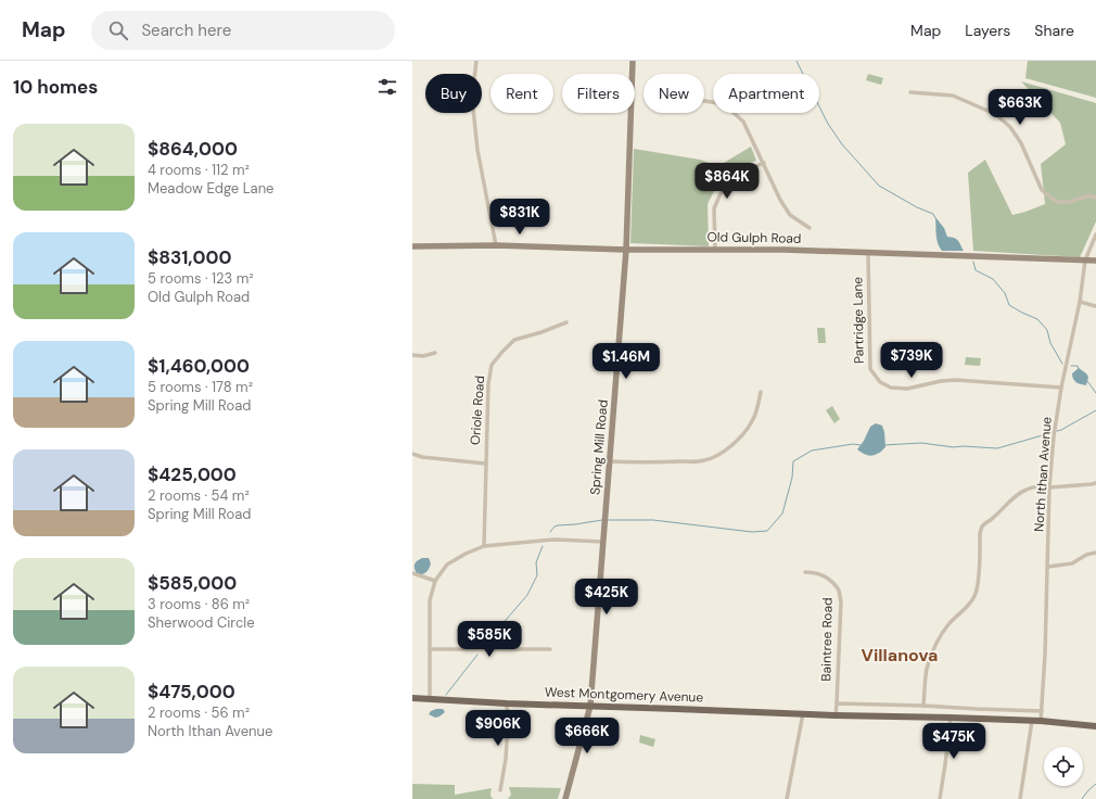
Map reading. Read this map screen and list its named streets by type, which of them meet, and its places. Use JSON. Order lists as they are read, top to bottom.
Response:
{
  "streets": {
    "main road": ["Old Gulph Road", "Spring Mill Road", "West Montgomery Avenue"],
    "street": [
      "Partridge Lane",
      "Oriole Road",
      "North Ithan Avenue",
      "Baintree Road"
    ]
  },
  "crossings": [
    ["Old Gulph Road", "Partridge Lane"],
    ["Old Gulph Road", "Spring Mill Road"],
    ["Old Gulph Road", "North Ithan Avenue"],
    ["Partridge Lane", "North Ithan Avenue"],
    ["Spring Mill Road", "West Montgomery Avenue"],
    ["North Ithan Avenue", "West Montgomery Avenue"]
  ],
  "districts": ["Villanova"],
  "page": {
    "header": "Map",
    "search": "Search here",
    "nav": ["Map", "Layers", "Share"],
    "heading": "10 homes",
    "chip": [
      "Buy",
      "Rent",
      "Filters",
      "New",
      "Apartment"
    ],
    "price": [
      "$663K",
      "$864K",
      "$831K",
      "$739K",
      "$1.46M",
      "$425K",
      "$585K",
      "$906K",
      "$666K",
      "$475K"
    ],
    "list": [
      {
        "name": "$864,000",
        "note": "4 rooms · 112 m² · Meadow Edge Lane"
      },
      {
        "name": "$831,000",
        "note": "5 rooms · 123 m² · Old Gulph Road"
      },
      {
        "name": "$1,460,000",
        "note": "5 rooms · 178 m² · Spring Mill Road"
      },
      {
        "name": "$425,000",
        "note": "2 rooms · 54 m² · Spring Mill Road"
      },
      {
        "name": "$585,000",
        "note": "3 rooms · 86 m² · Sherwood Circle"
      },
      {
        "name": "$475,000",
        "note": "2 rooms · 56 m² · North Ithan Avenue"
      }
    ]
  }
}
